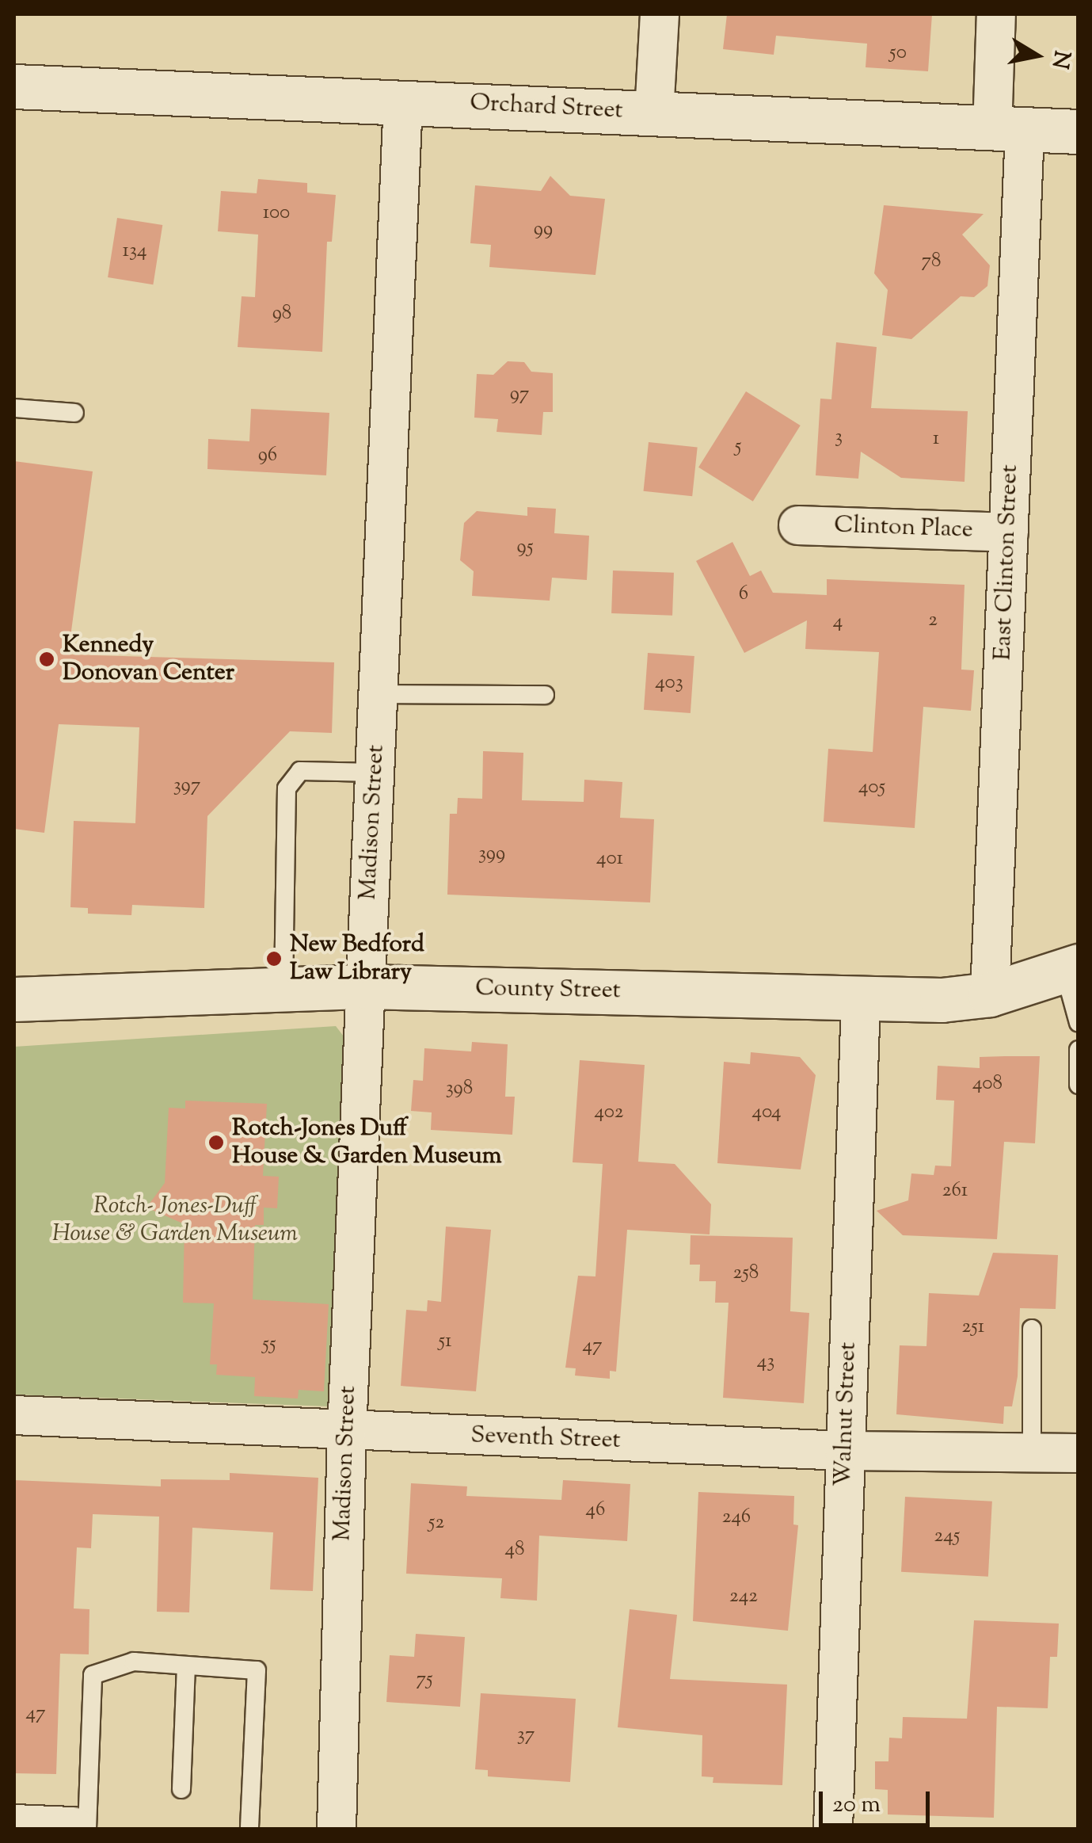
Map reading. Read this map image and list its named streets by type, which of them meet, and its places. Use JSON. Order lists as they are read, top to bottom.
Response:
{
  "streets": {
    "street": [
      "Orchard Street",
      "Clinton Place",
      "East Clinton Street",
      "Madison Street",
      "County Street",
      "Walnut Street",
      "Seventh Street"
    ]
  },
  "crossings": [
    ["Orchard Street", "East Clinton Street"],
    ["Orchard Street", "Madison Street"],
    ["Clinton Place", "East Clinton Street"],
    ["East Clinton Street", "County Street"],
    ["Madison Street", "County Street"],
    ["Madison Street", "Seventh Street"],
    ["County Street", "Walnut Street"],
    ["Walnut Street", "Seventh Street"]
  ],
  "parks": ["Rotch- Jones-Duff House & Garden Museum"],
  "places": ["Kennedy Donovan Center", "New Bedford Law Library", "Rotch-Jones Duff House & Garden Museum"],
  "house_numbers": [
    "50",
    "100",
    "99",
    "134",
    "78",
    "98",
    "97",
    "3",
    "1",
    "5",
    "96",
    "95",
    "6",
    "2",
    "4",
    "403",
    "397",
    "405",
    "399",
    "401",
    "408",
    "398",
    "402",
    "404",
    "261",
    "258",
    "251",
    "51",
    "55",
    "47",
    "43",
    "46",
    "246",
    "52",
    "245",
    "48",
    "242",
    "75",
    "47",
    "37"
  ],
  "scale_bar": "20 m",
  "north": "right"
}
